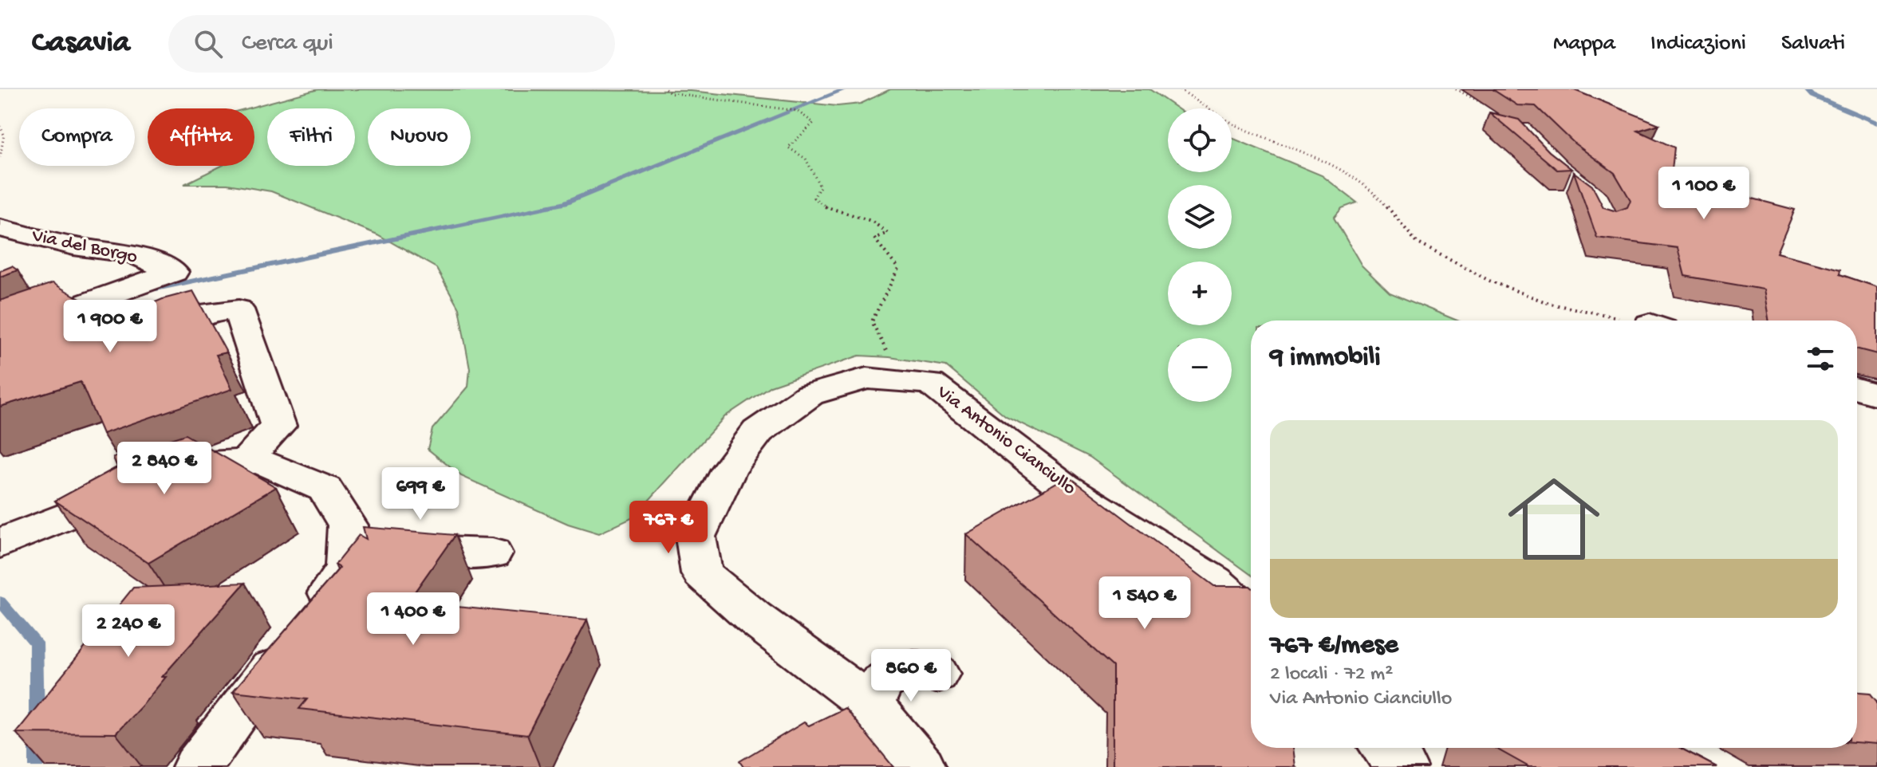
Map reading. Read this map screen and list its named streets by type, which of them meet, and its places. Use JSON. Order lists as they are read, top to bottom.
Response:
{
  "streets": {
    "street": ["Via del Borgo", "Via Antonio Cianciullo"]
  },
  "page": {
    "header": "Casavia",
    "search": "Cerca qui",
    "nav": ["Mappa", "Indicazioni", "Salvati"],
    "map_buttons": ["+", "−"],
    "chip": [
      "Compra",
      "Affitta",
      "Filtri",
      "Nuovo"
    ],
    "price": [
      "1 100 €",
      "1 900 €",
      "2 840 €",
      "699 €",
      "767 €",
      "1 540 €",
      "1 400 €",
      "2 240 €",
      "860 €"
    ],
    "heading": "9 immobili",
    "list": [
      {
        "name": "767 €/mese",
        "note": "2 locali · 72 m² · Via Antonio Cianciullo"
      }
    ]
  }
}
